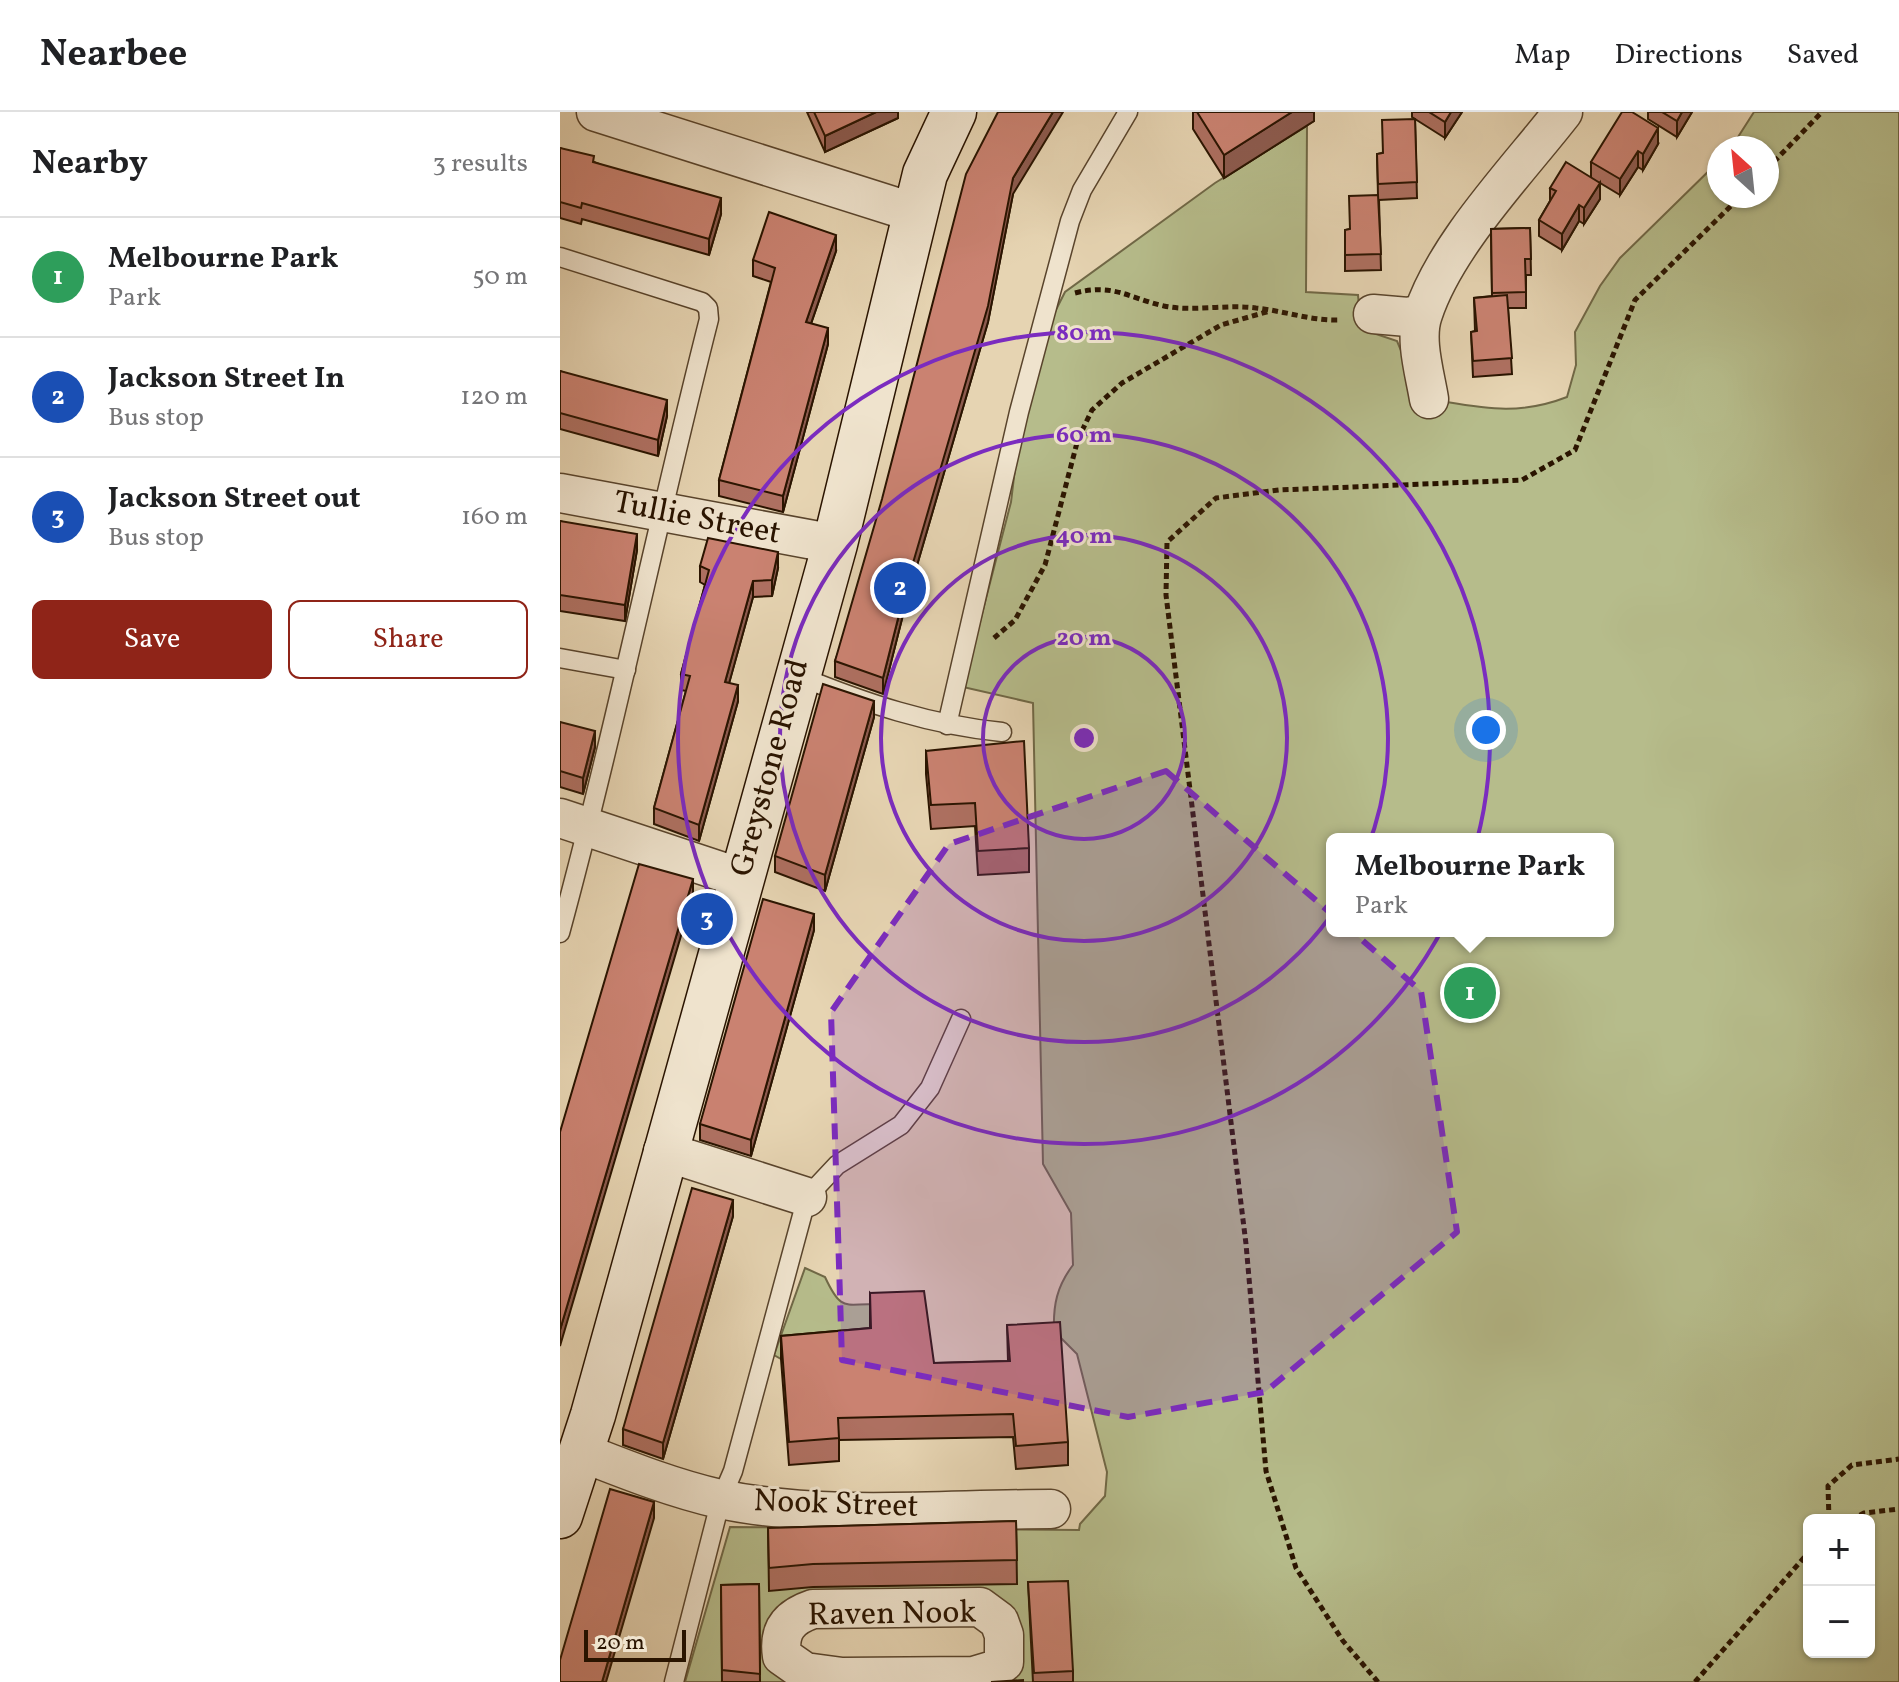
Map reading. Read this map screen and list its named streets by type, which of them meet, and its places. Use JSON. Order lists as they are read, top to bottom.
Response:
{
  "streets": {
    "street": [
      "Tullie Street",
      "Greystone Road",
      "Nook Street",
      "Raven Nook"
    ]
  },
  "crossings": [
    ["Tullie Street", "Greystone Road"],
    ["Greystone Road", "Nook Street"]
  ],
  "scale_bar": "20 m",
  "north": "top left",
  "page": {
    "header": "Nearbee",
    "nav": ["Map", "Directions", "Saved"],
    "heading": ["Nearby", "3 results"],
    "list": [
      {
        "mark": "1",
        "name": "Melbourne Park",
        "note": "Park",
        "value": "50 m"
      },
      {
        "mark": "2",
        "name": "Jackson Street In",
        "note": "Bus stop",
        "value": "120 m"
      },
      {
        "mark": "3",
        "name": "Jackson Street out",
        "note": "Bus stop",
        "value": "160 m"
      }
    ],
    "pins": ["2", "3", "1"],
    "buttons": ["Save", "Share"],
    "popup": ["Melbourne Park", "Park"],
    "map_buttons": ["+", "−"],
    "scale": "20 m"
  },
  "rings": [
    "80 m",
    "60 m",
    "40 m",
    "20 m"
  ]
}
